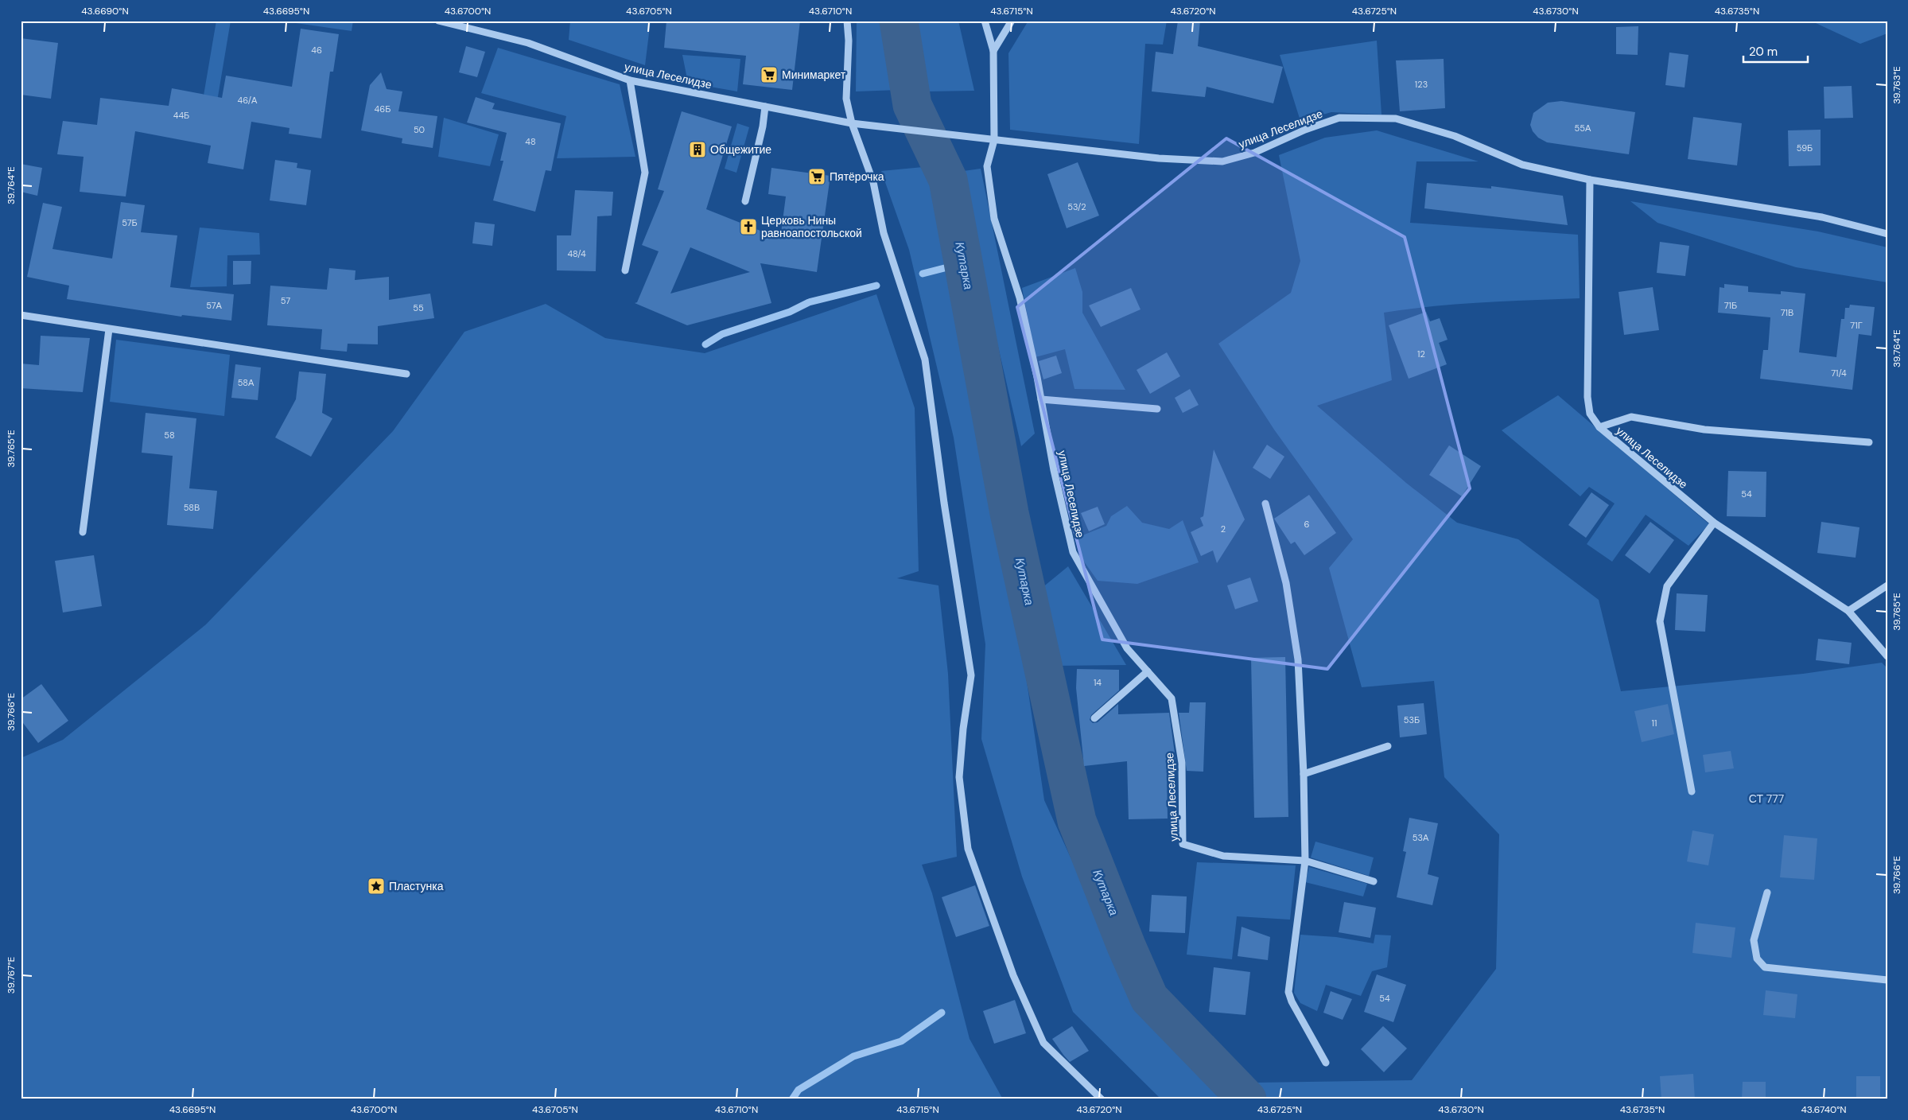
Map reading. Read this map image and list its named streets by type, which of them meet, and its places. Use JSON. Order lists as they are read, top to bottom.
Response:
{
  "streets": {
    "street": ["улица Леселидзе"]
  },
  "water": ["Кутарка"],
  "parks": ["СТ 777"],
  "places": {
    "supermarket": ["Минимаркет", "Пятёрочка"],
    "building": ["Общежитие"],
    "church": ["Церковь Нины равноапостольской"],
    "place": ["Пластунка"]
  },
  "house_numbers": [
    "46",
    "123",
    "46/А",
    "46Б",
    "44Б",
    "55А",
    "50",
    "48",
    "59Б",
    "53/2",
    "57Б",
    "48/4",
    "57",
    "57А",
    "71Б",
    "55",
    "71В",
    "71Г",
    "12",
    "71/4",
    "58А",
    "58",
    "54",
    "58В",
    "6",
    "2",
    "14",
    "53Б",
    "11",
    "53А",
    "54"
  ],
  "scale_bar": "20 m",
  "coordinates": [
    "43.6690°N",
    "43.6695°N",
    "43.6700°N",
    "43.6705°N",
    "43.6710°N",
    "43.6715°N",
    "43.6720°N",
    "43.6725°N",
    "43.6730°N",
    "43.6735°N",
    "39.763°E",
    "39.764°E",
    "39.765°E",
    "39.766°E",
    "39.767°E",
    "43.6740°N"
  ]
}
